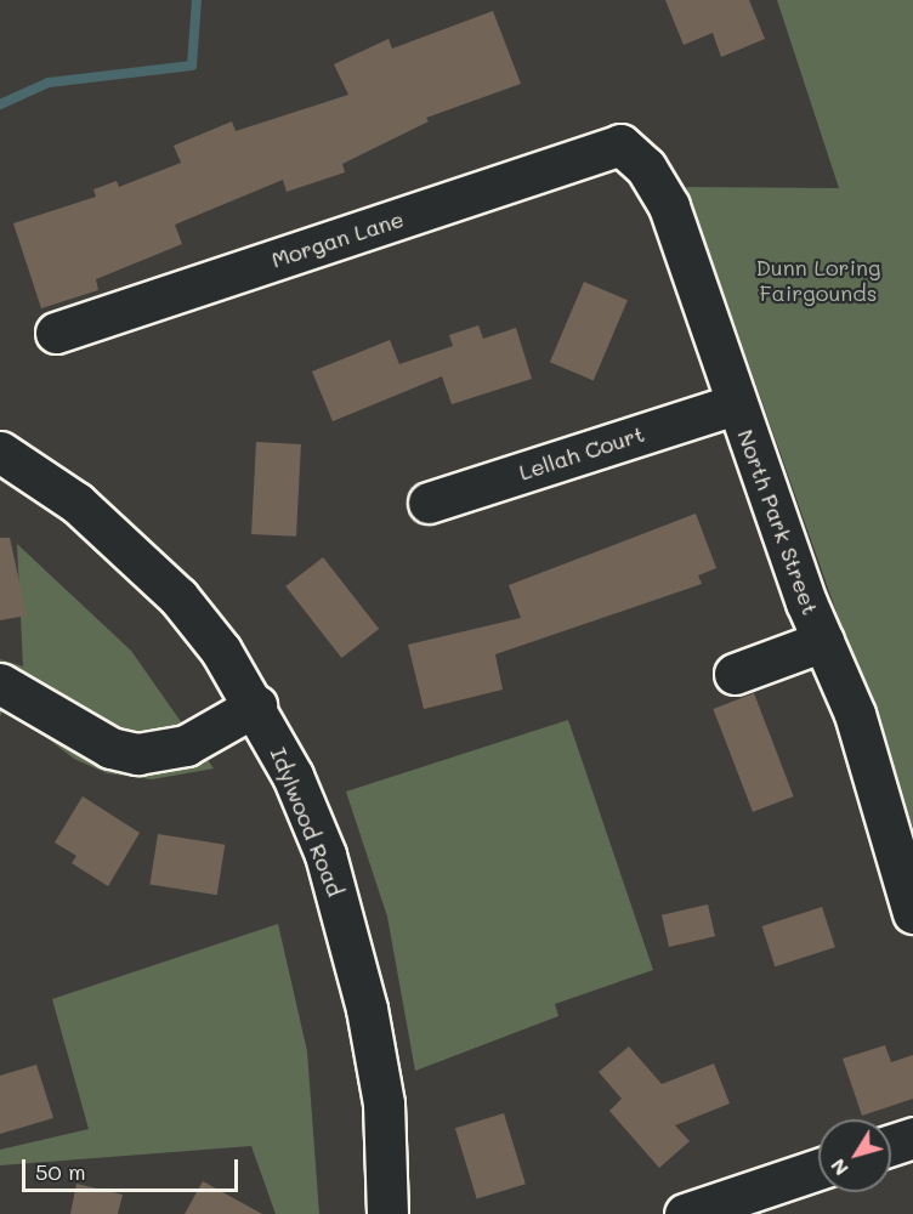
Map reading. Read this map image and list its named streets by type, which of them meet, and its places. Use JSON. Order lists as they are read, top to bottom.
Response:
{
  "streets": {
    "street": [
      "Morgan Lane",
      "Lellah Court",
      "North Park Street",
      "Idylwood Road"
    ]
  },
  "crossings": [
    ["Morgan Lane", "North Park Street"],
    ["Lellah Court", "North Park Street"]
  ],
  "parks": ["Dunn Loring Fairgounds"],
  "scale_bar": "50 m",
  "north": "bottom left"
}
